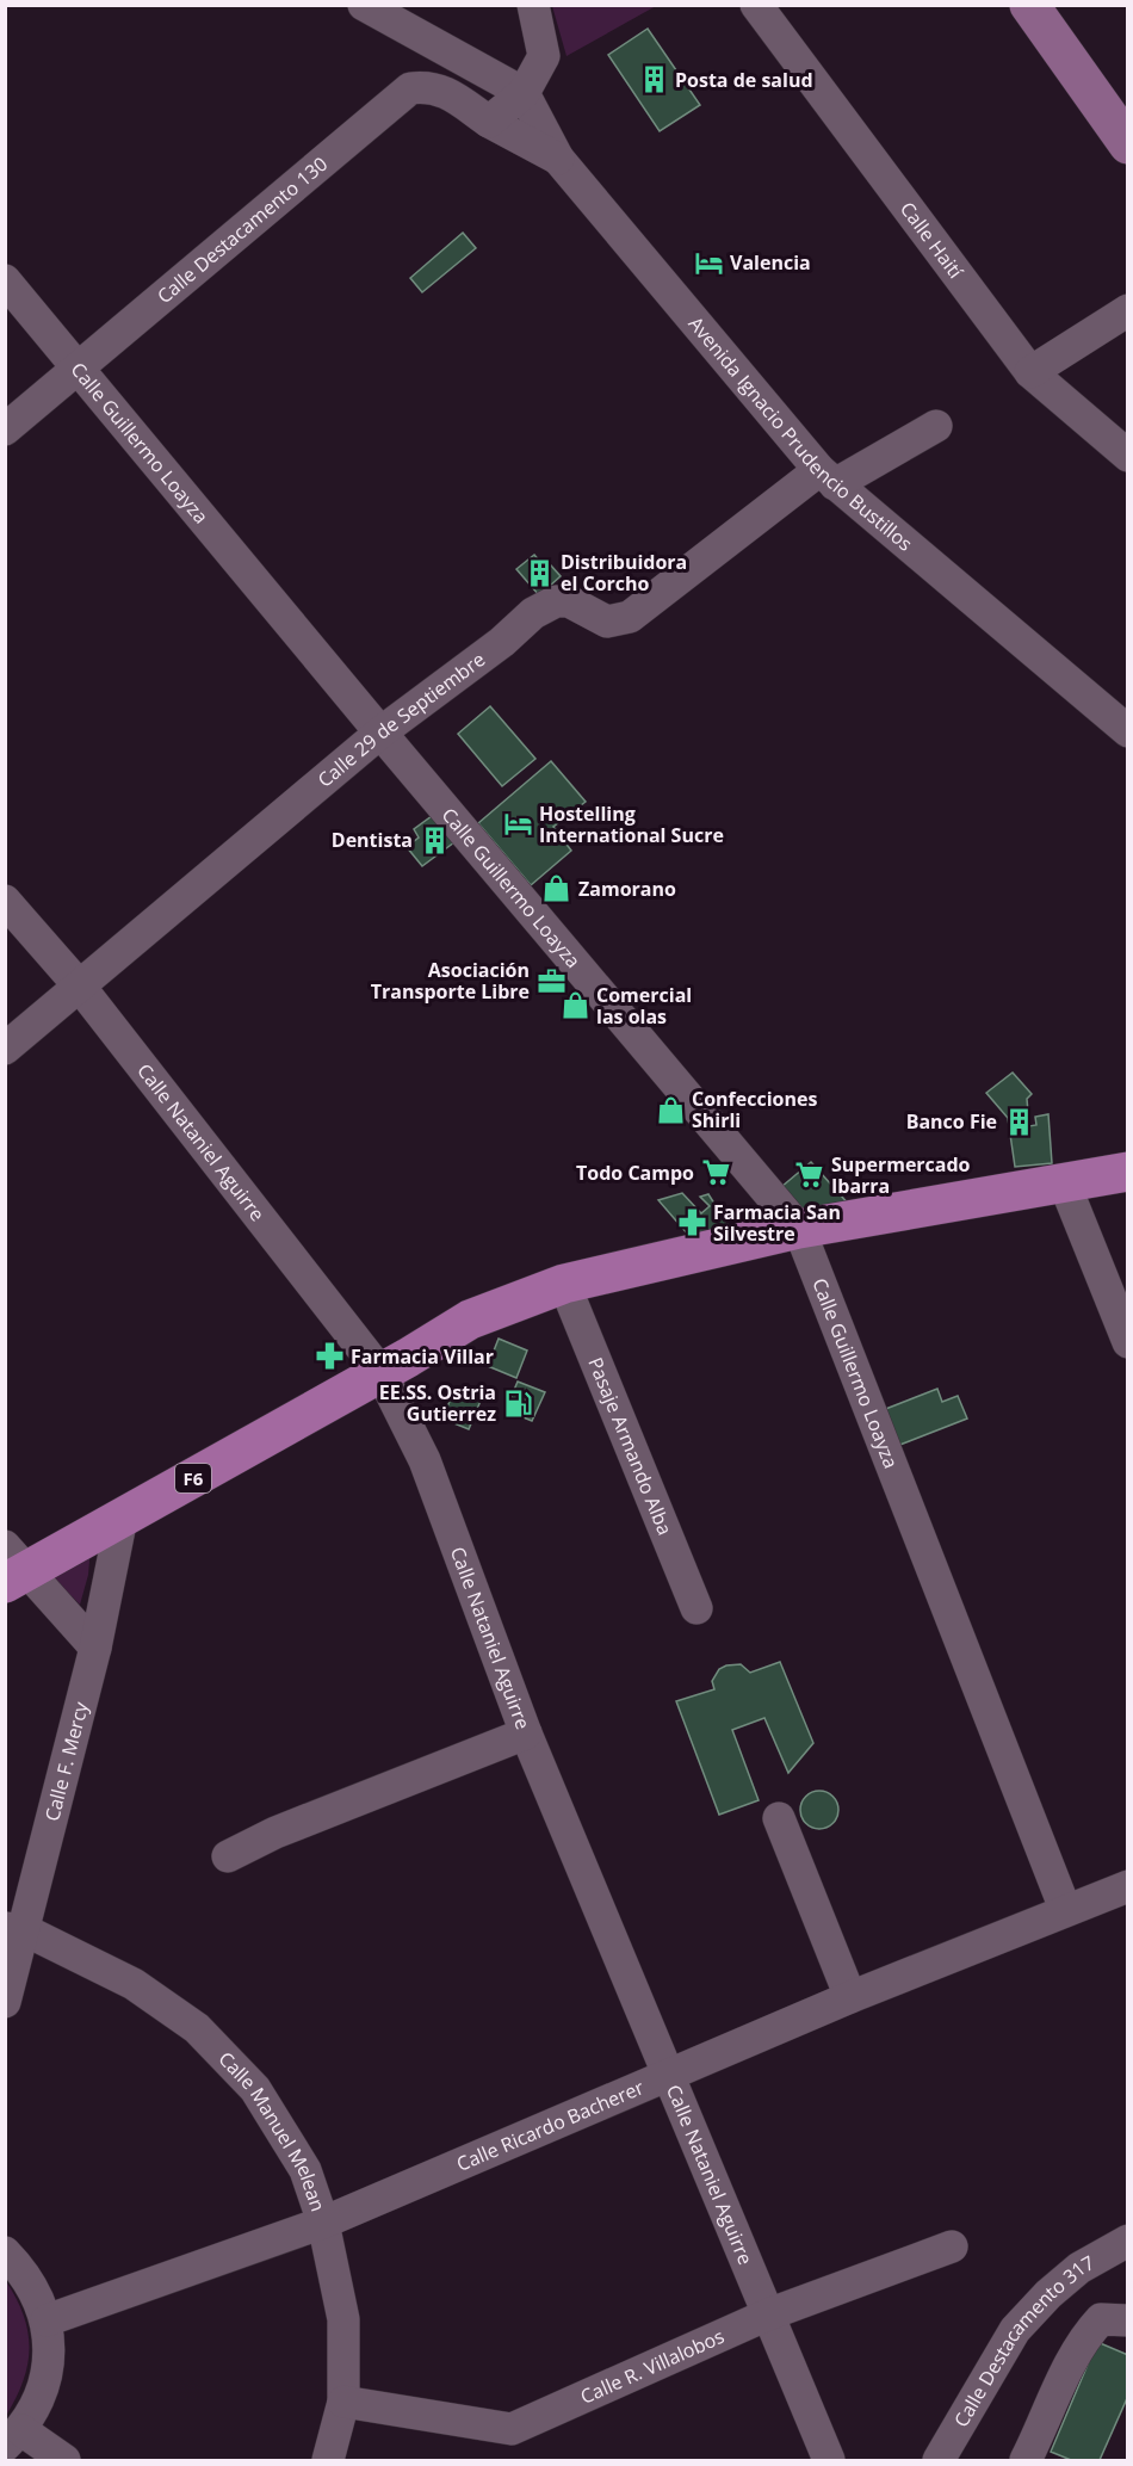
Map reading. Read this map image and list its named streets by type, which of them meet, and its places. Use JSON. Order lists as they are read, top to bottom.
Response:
{
  "streets": {
    "highway": ["F6"],
    "street": [
      "Calle Destacamento 130",
      "Calle Haití",
      "Avenida Ignacio Prudencio Bustillos",
      "Calle Guillermo Loayza",
      "Calle 29 de Septiembre",
      "Calle Nataniel Aguirre",
      "Pasaje Armando Alba",
      "Calle F. Mercy",
      "Calle Ricardo Bacherer",
      "Calle Manuel Melean",
      "Calle Destacamento 317",
      "Calle R. Villalobos"
    ]
  },
  "crossings": [
    ["Calle Destacamento 130", "Avenida Ignacio Prudencio Bustillos"],
    ["Calle Destacamento 130", "Calle Guillermo Loayza"],
    ["Avenida Ignacio Prudencio Bustillos", "Calle 29 de Septiembre"],
    ["Calle Guillermo Loayza", "Calle 29 de Septiembre"],
    ["Calle Guillermo Loayza", "F6"],
    ["Calle Guillermo Loayza", "Calle Ricardo Bacherer"],
    ["Calle 29 de Septiembre", "Calle Nataniel Aguirre"],
    ["Calle Nataniel Aguirre", "F6"],
    ["Calle Nataniel Aguirre", "Calle Ricardo Bacherer"],
    ["Calle Nataniel Aguirre", "Calle R. Villalobos"],
    ["Pasaje Armando Alba", "F6"],
    ["F6", "Calle F. Mercy"],
    ["Calle F. Mercy", "Calle Manuel Melean"],
    ["Calle Ricardo Bacherer", "Calle Manuel Melean"],
    ["Calle Manuel Melean", "Calle R. Villalobos"]
  ],
  "places": {
    "building": [
      "Posta de salud",
      "Distribuidora el Corcho",
      "Dentista",
      "Banco Fie"
    ],
    "hotel": ["Valencia", "Hostelling International Sucre"],
    "shop": ["Zamorano", "Comercial las olas", "Confecciones Shirli"],
    "office": ["Asociación Transporte Libre"],
    "supermarket": ["Todo Campo", "Supermercado Ibarra"],
    "pharmacy": ["Farmacia San Silvestre", "Farmacia Villar"],
    "fuel station": ["EE.SS. Ostria Gutierrez"]
  }
}
